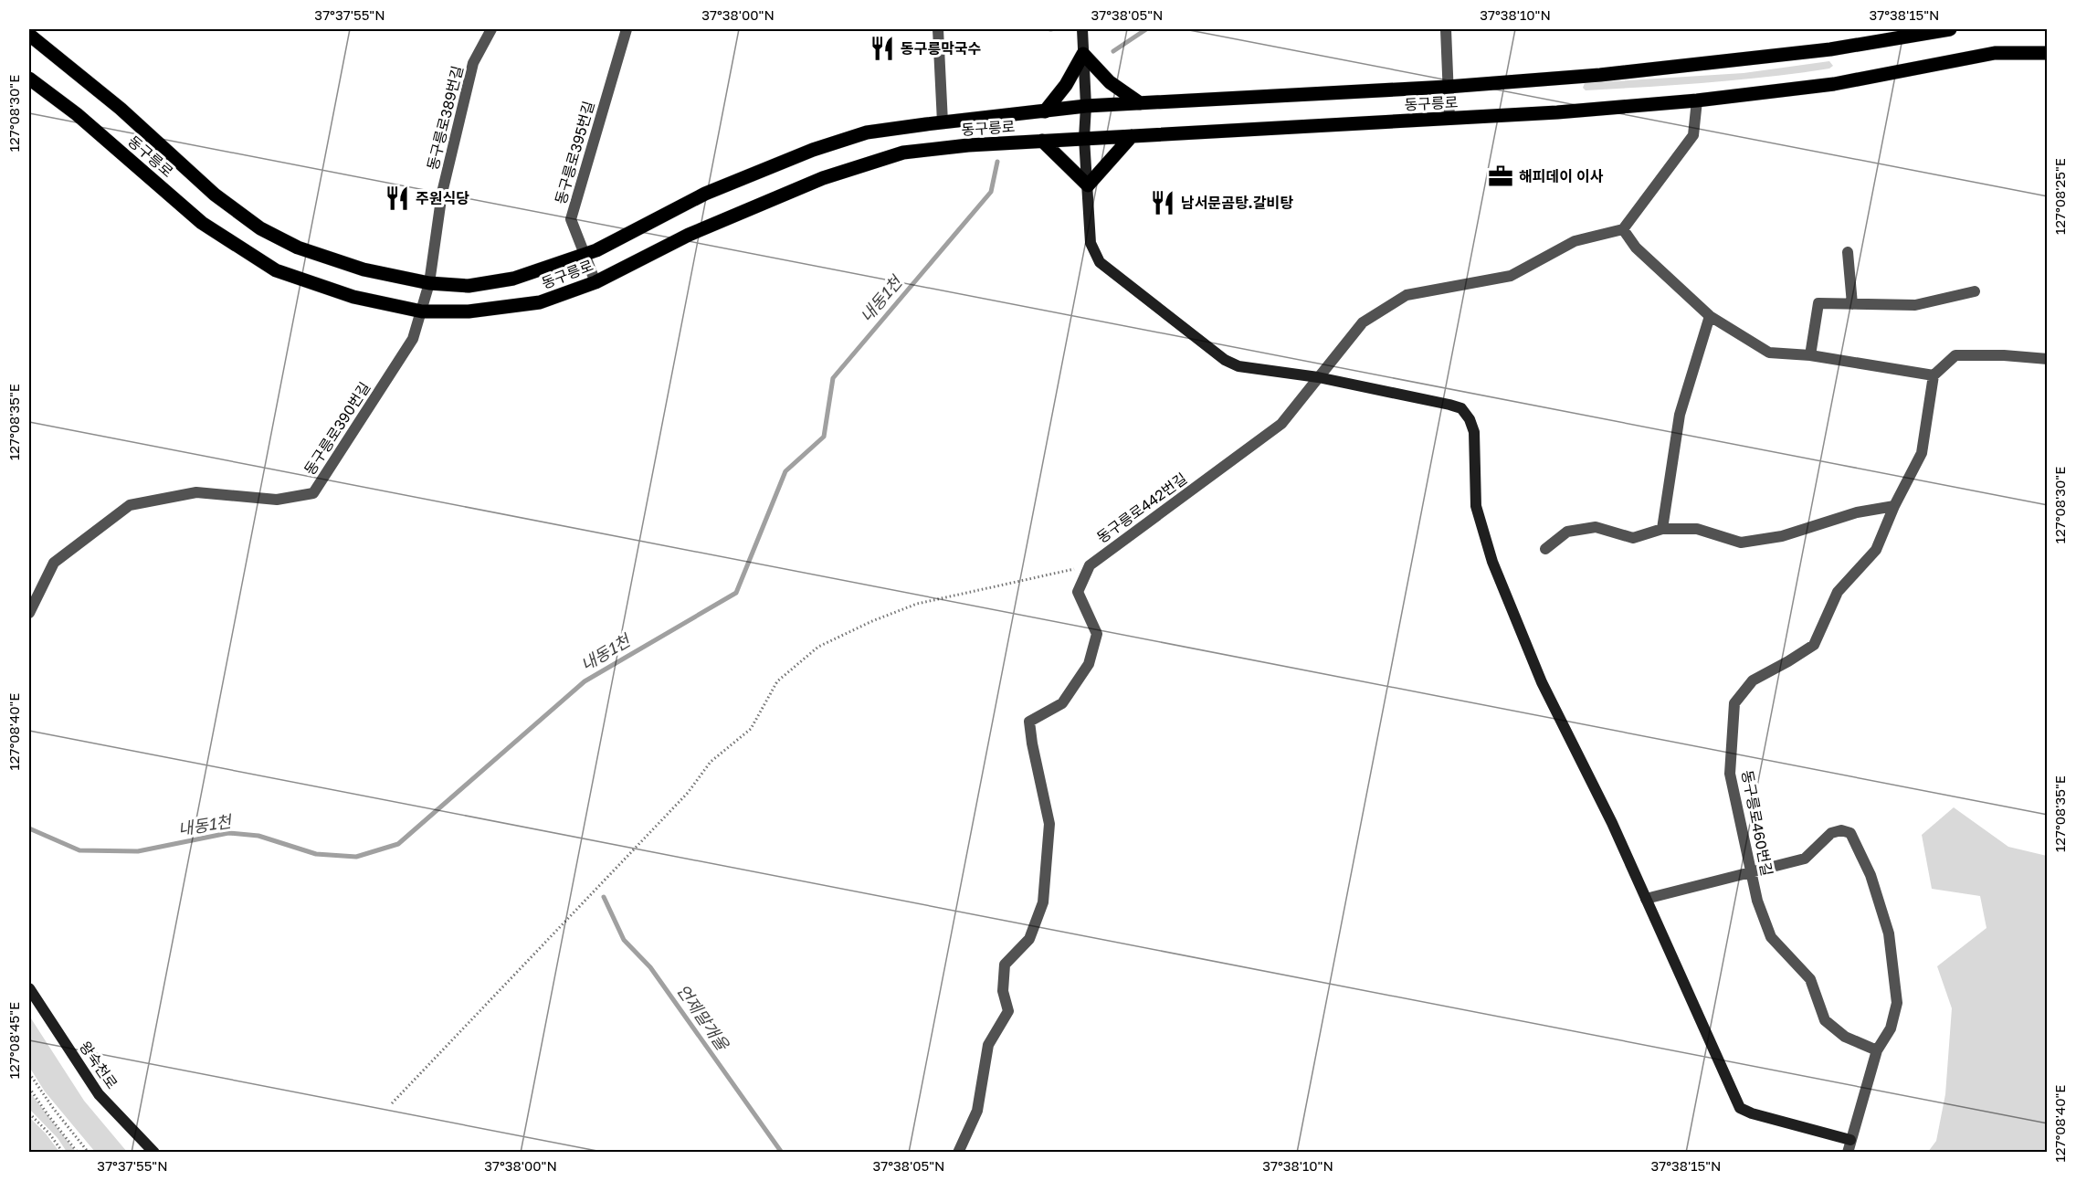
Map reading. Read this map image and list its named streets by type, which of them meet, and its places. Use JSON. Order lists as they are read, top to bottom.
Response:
{
  "streets": {
    "main road": ["동구릉로"],
    "street": [
      "동구릉로389번길",
      "동구릉로395번길",
      "동구릉로390번길",
      "동구릉로442번길",
      "동구릉로460번길",
      "왕숙천로"
    ]
  },
  "crossings": [
    ["동구릉로", "동구릉로389번길"],
    ["동구릉로", "동구릉로395번길"],
    ["동구릉로", "동구릉로390번길"],
    ["동구릉로389번길", "동구릉로390번길"]
  ],
  "water": ["내동1천", "언제말개울"],
  "places": {
    "restaurant": ["동구릉막국수", "주원식당", "남서문곰탕.갈비탕"],
    "office": ["해피데이 이사"]
  },
  "coordinates": [
    "37°37'55\"N",
    "37°38'00\"N",
    "37°38'05\"N",
    "37°38'10\"N",
    "37°38'15\"N",
    "127°08'30\"E",
    "127°08'25\"E",
    "127°08'35\"E",
    "127°08'40\"E",
    "127°08'45\"E"
  ]
}
